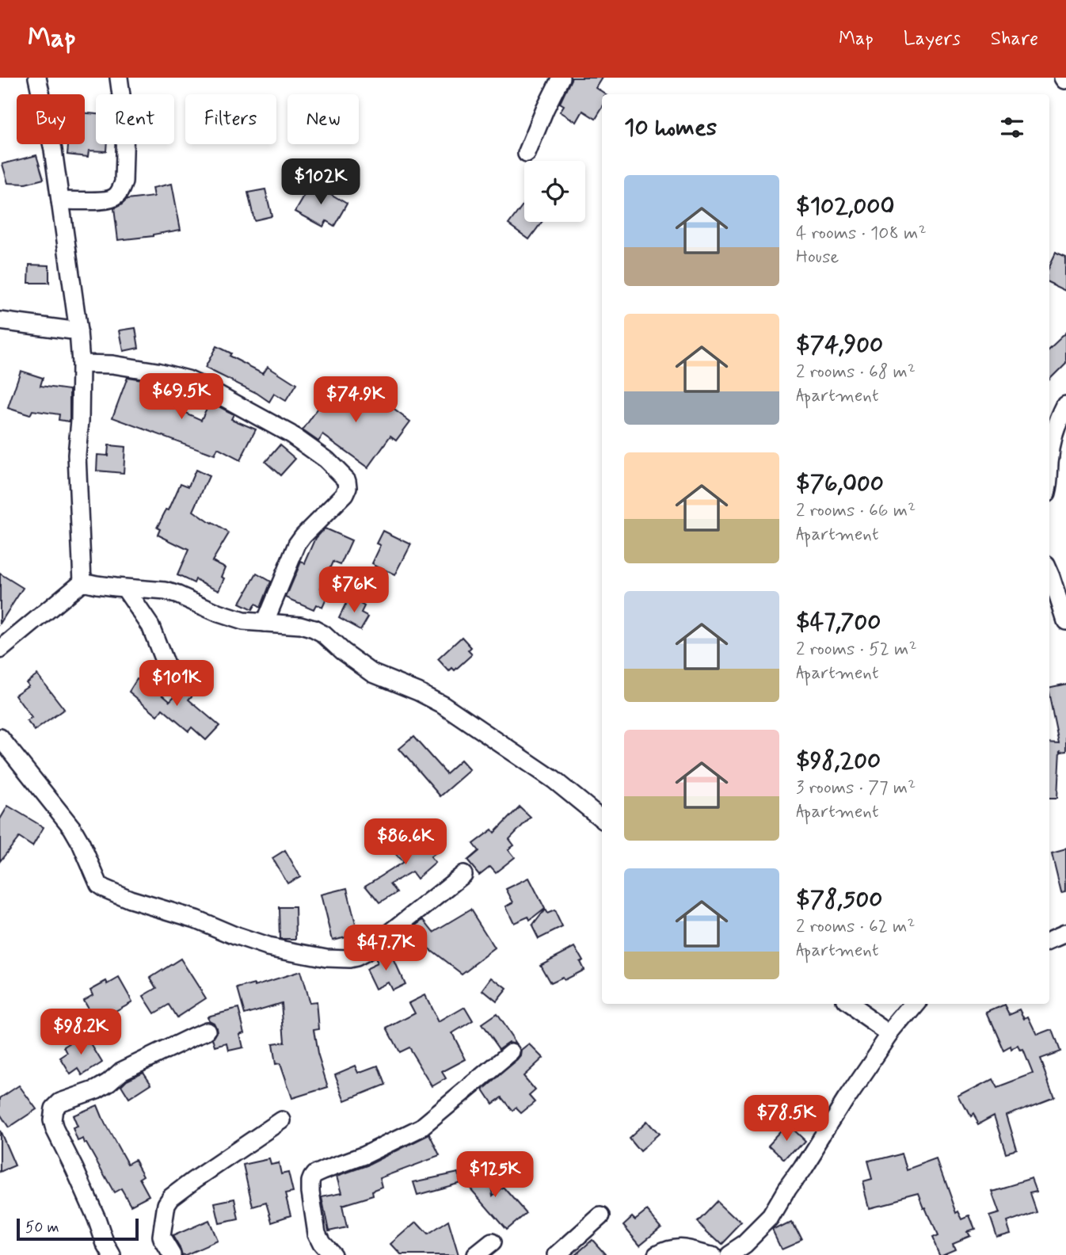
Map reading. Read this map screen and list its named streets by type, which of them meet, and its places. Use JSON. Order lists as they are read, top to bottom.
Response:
{
  "scale_bar": "50 m",
  "page": {
    "header": "Map",
    "nav": ["Map", "Layers", "Share"],
    "chip": [
      "Buy",
      "Rent",
      "Filters",
      "New"
    ],
    "heading": "10 homes",
    "price": [
      "$102K",
      "$69.5K",
      "$74.9K",
      "$76K",
      "$101K",
      "$86.6K",
      "$47.7K",
      "$98.2K",
      "$78.5K",
      "$125K"
    ],
    "list": [
      {
        "name": "$102,000",
        "note": "4 rooms · 108 m² · House"
      },
      {
        "name": "$74,900",
        "note": "2 rooms · 68 m² · Apartment"
      },
      {
        "name": "$76,000",
        "note": "2 rooms · 66 m² · Apartment"
      },
      {
        "name": "$47,700",
        "note": "2 rooms · 52 m² · Apartment"
      },
      {
        "name": "$98,200",
        "note": "3 rooms · 77 m² · Apartment"
      },
      {
        "name": "$78,500",
        "note": "2 rooms · 62 m² · Apartment"
      }
    ],
    "scale": "50 m"
  }
}
